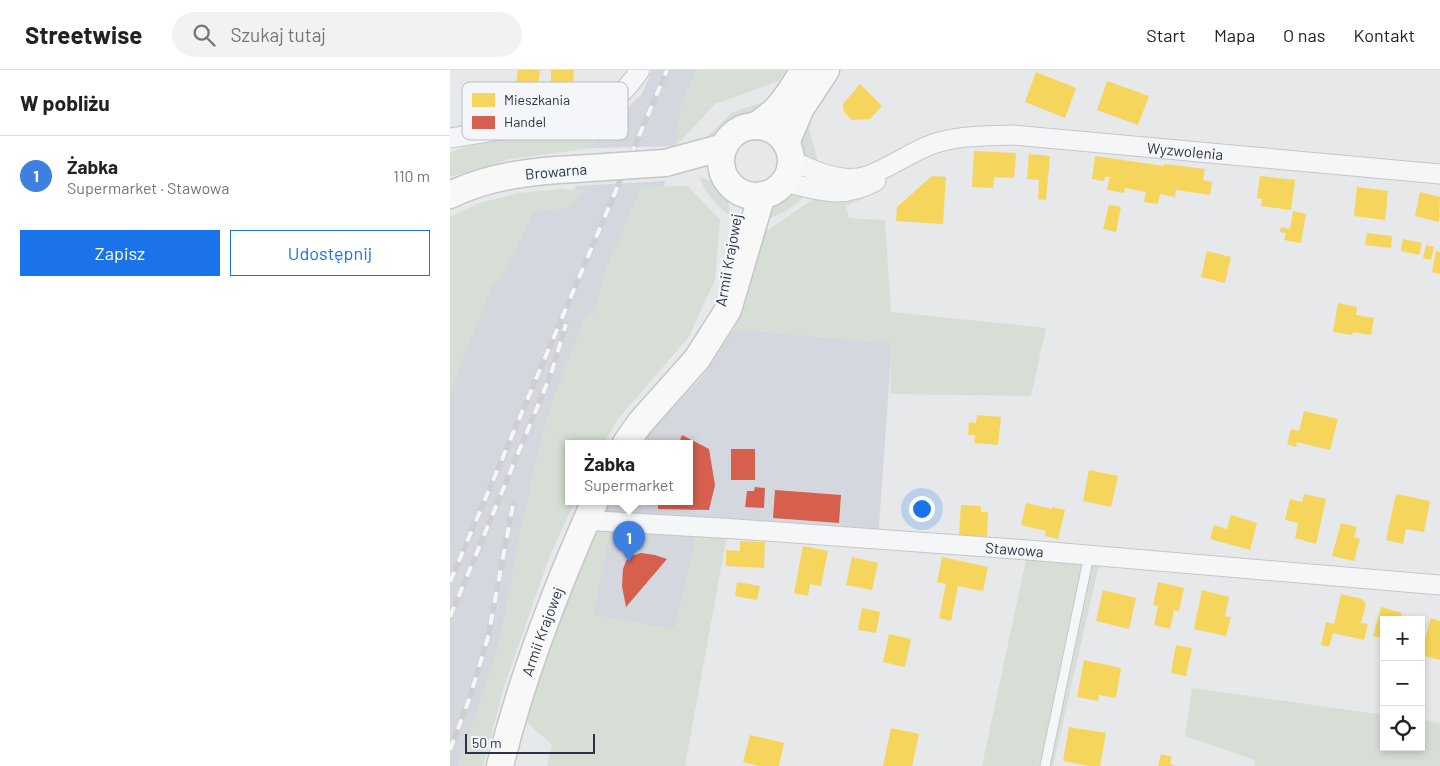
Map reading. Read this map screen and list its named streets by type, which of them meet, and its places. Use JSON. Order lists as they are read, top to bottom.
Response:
{
  "streets": {
    "street": [
      "Wyzwolenia",
      "Browarna",
      "Armii Krajowej",
      "Stawowa"
    ]
  },
  "crossings": [
    ["Wyzwolenia", "Browarna"],
    ["Wyzwolenia", "Armii Krajowej"],
    ["Browarna", "Armii Krajowej"],
    ["Armii Krajowej", "Stawowa"]
  ],
  "legend": ["Mieszkania", "Handel"],
  "scale_bar": "50 m",
  "page": {
    "header": "Streetwise",
    "search": "Szukaj tutaj",
    "nav": [
      "Start",
      "Mapa",
      "O nas",
      "Kontakt"
    ],
    "heading": "W pobliżu",
    "list": [
      {
        "mark": "1",
        "name": "Żabka",
        "note": "Supermarket · Stawowa",
        "value": "110 m"
      }
    ],
    "buttons": ["Zapisz", "Udostępnij"],
    "popup": ["Żabka", "Supermarket"],
    "pins": "1",
    "map_buttons": ["+", "−"],
    "scale": "50 m"
  }
}
